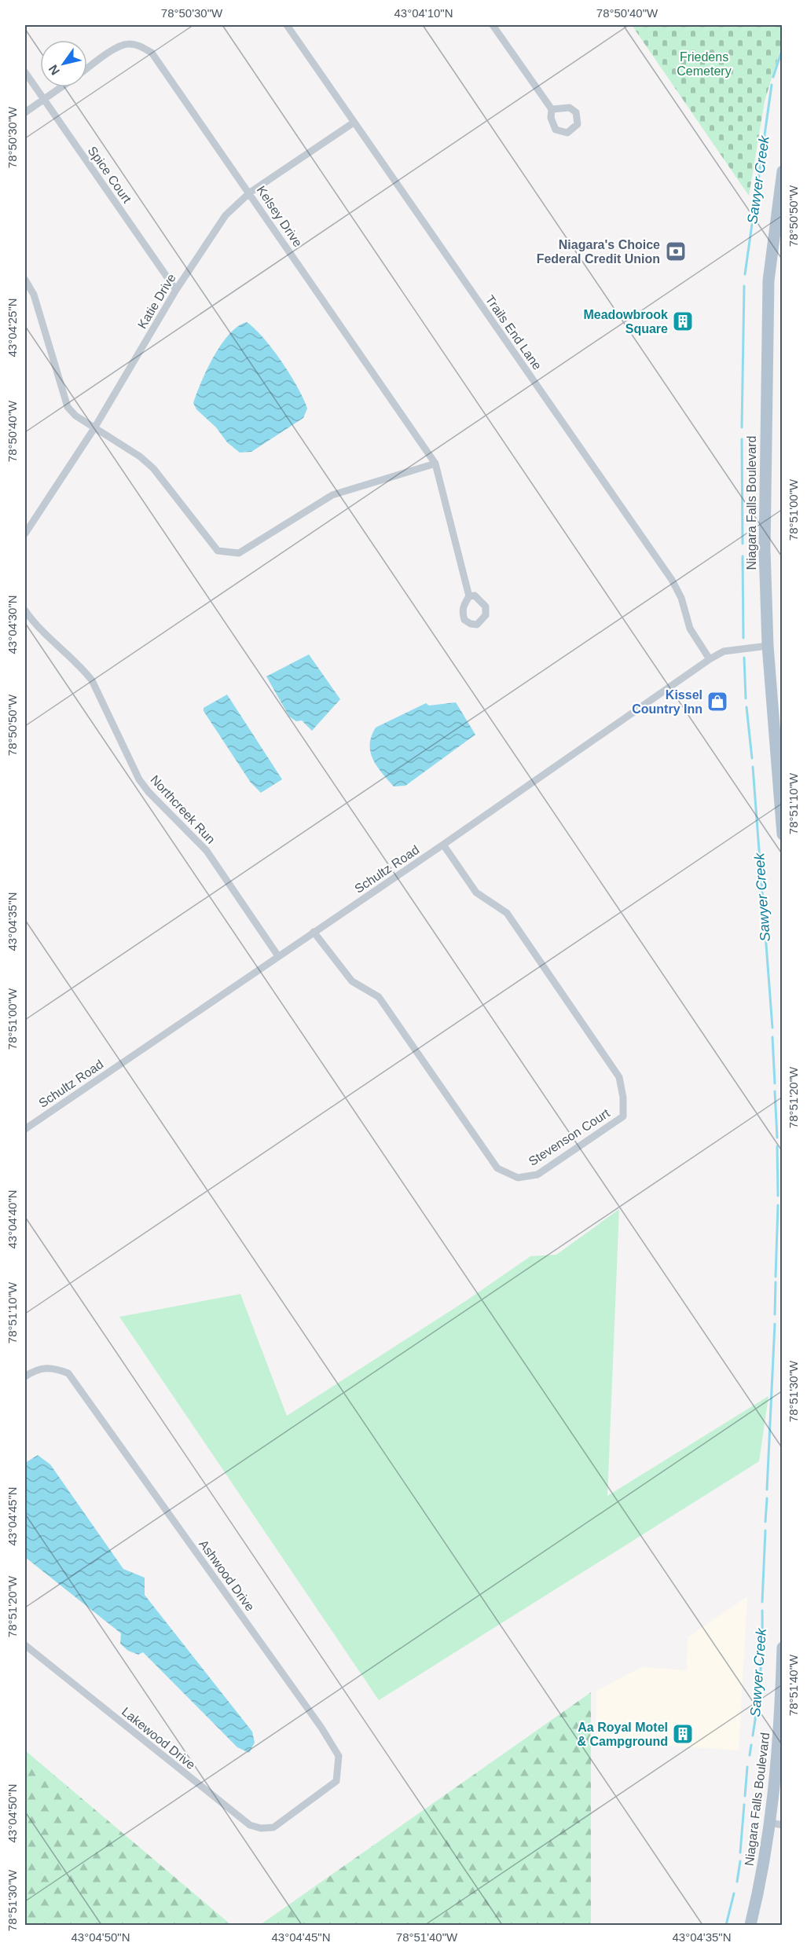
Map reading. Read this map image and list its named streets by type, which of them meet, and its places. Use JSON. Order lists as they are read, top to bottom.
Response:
{
  "streets": {
    "main road": ["Niagara Falls Boulevard"],
    "street": [
      "Spice Court",
      "Kelsey Drive",
      "Katie Drive",
      "Trails End Lane",
      "Northcreek Run",
      "Schultz Road",
      "Stevenson Court",
      "Ashwood Drive",
      "Lakewood Drive"
    ]
  },
  "crossings": [
    ["Spice Court", "Katie Drive"],
    ["Kelsey Drive", "Katie Drive"],
    ["Katie Drive", "Trails End Lane"],
    ["Trails End Lane", "Schultz Road"],
    ["Niagara Falls Boulevard", "Schultz Road"],
    ["Northcreek Run", "Schultz Road"],
    ["Schultz Road", "Stevenson Court"],
    ["Ashwood Drive", "Lakewood Drive"]
  ],
  "water": ["Sawyer Creek"],
  "parks": ["Friedens Cemetery"],
  "places": {
    "bank": ["Niagara's Choice Federal Credit Union"],
    "building": ["Meadowbrook Square", "Aa Royal Motel & Campground"],
    "shop": ["Kissel Country Inn"]
  },
  "north": "bottom left",
  "coordinates": [
    "78°50'30\"W",
    "43°04'10\"N",
    "78°50'40\"W",
    "78°50'50\"W",
    "43°04'25\"N",
    "78°51'00\"W",
    "43°04'30\"N",
    "78°51'10\"W",
    "43°04'35\"N",
    "78°51'20\"W",
    "43°04'40\"N",
    "78°51'30\"W",
    "43°04'45\"N",
    "78°51'40\"W",
    "43°04'50\"N"
  ]
}
